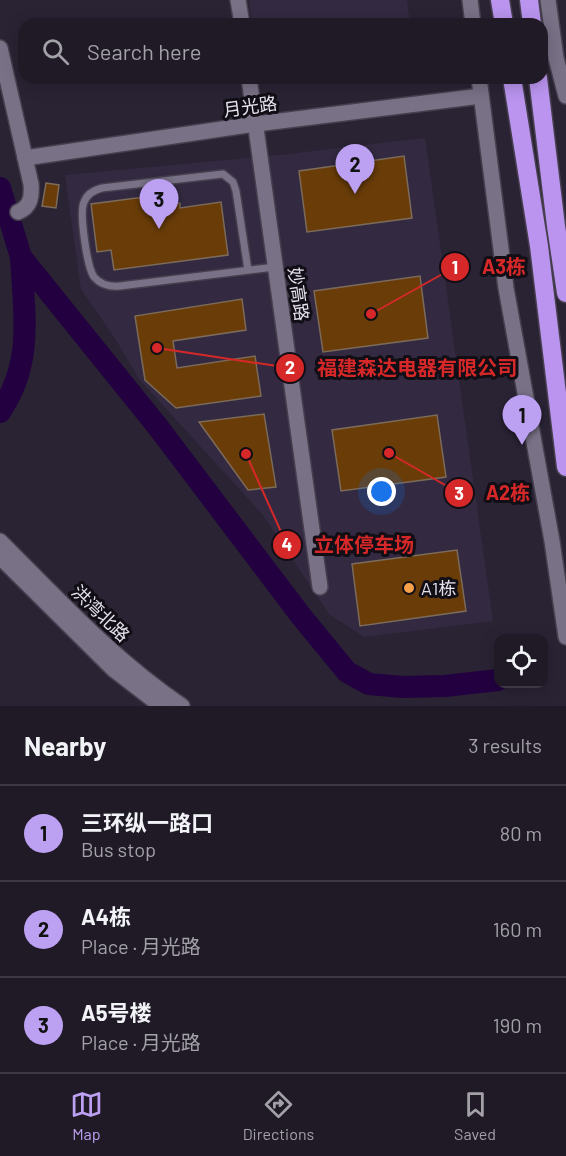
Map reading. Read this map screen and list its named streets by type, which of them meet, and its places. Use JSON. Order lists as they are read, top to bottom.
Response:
{
  "streets": {
    "street": ["月光路", "妙高路", "洪湾北路"]
  },
  "crossings": [
    ["月光路", "妙高路"]
  ],
  "places": [
    "A3栋",
    "福建森达电器有限公司",
    "A2栋",
    "立体停车场",
    "A1栋"
  ],
  "page": {
    "search": "Search here",
    "pins": ["2", "3", "1"],
    "heading": ["Nearby", "3 results"],
    "list": [
      {
        "mark": "1",
        "name": "三环纵一路口",
        "note": "Bus stop",
        "value": "80 m"
      },
      {
        "mark": "2",
        "name": "A4栋",
        "note": "Place · 月光路",
        "value": "160 m"
      },
      {
        "mark": "3",
        "name": "A5号楼",
        "note": "Place · 月光路",
        "value": "190 m"
      }
    ],
    "nav": ["Map", "Directions", "Saved"]
  }
}
